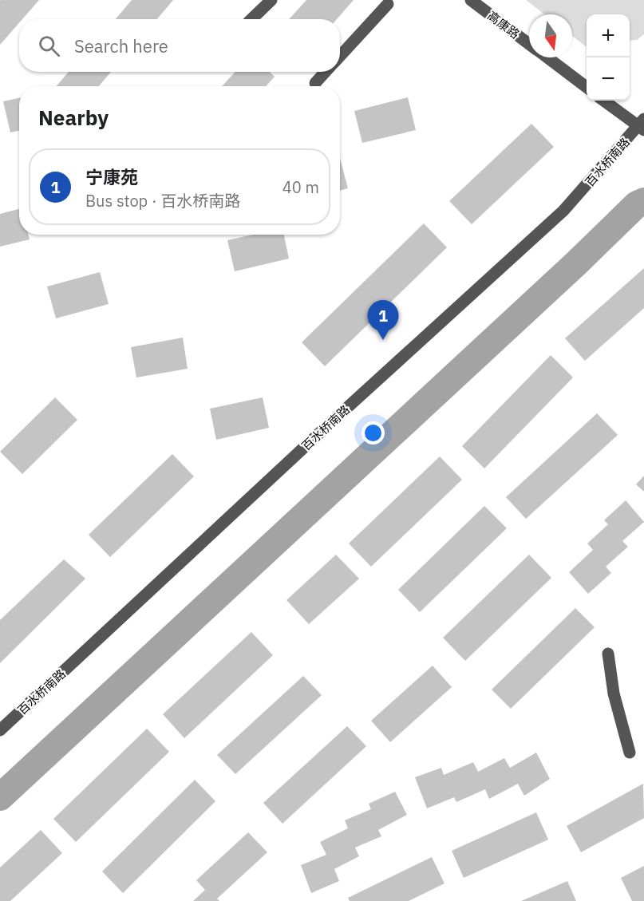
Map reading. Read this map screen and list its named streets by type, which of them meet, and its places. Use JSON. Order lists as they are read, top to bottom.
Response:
{
  "streets": {
    "street": ["高康路", "百水桥南路"]
  },
  "north": "bottom",
  "page": {
    "map_buttons": ["+", "−"],
    "search": "Search here",
    "heading": "Nearby",
    "list": [
      {
        "mark": "1",
        "name": "宁康苑",
        "note": "Bus stop · 百水桥南路",
        "value": "40 m"
      }
    ],
    "pins": "1"
  }
}
